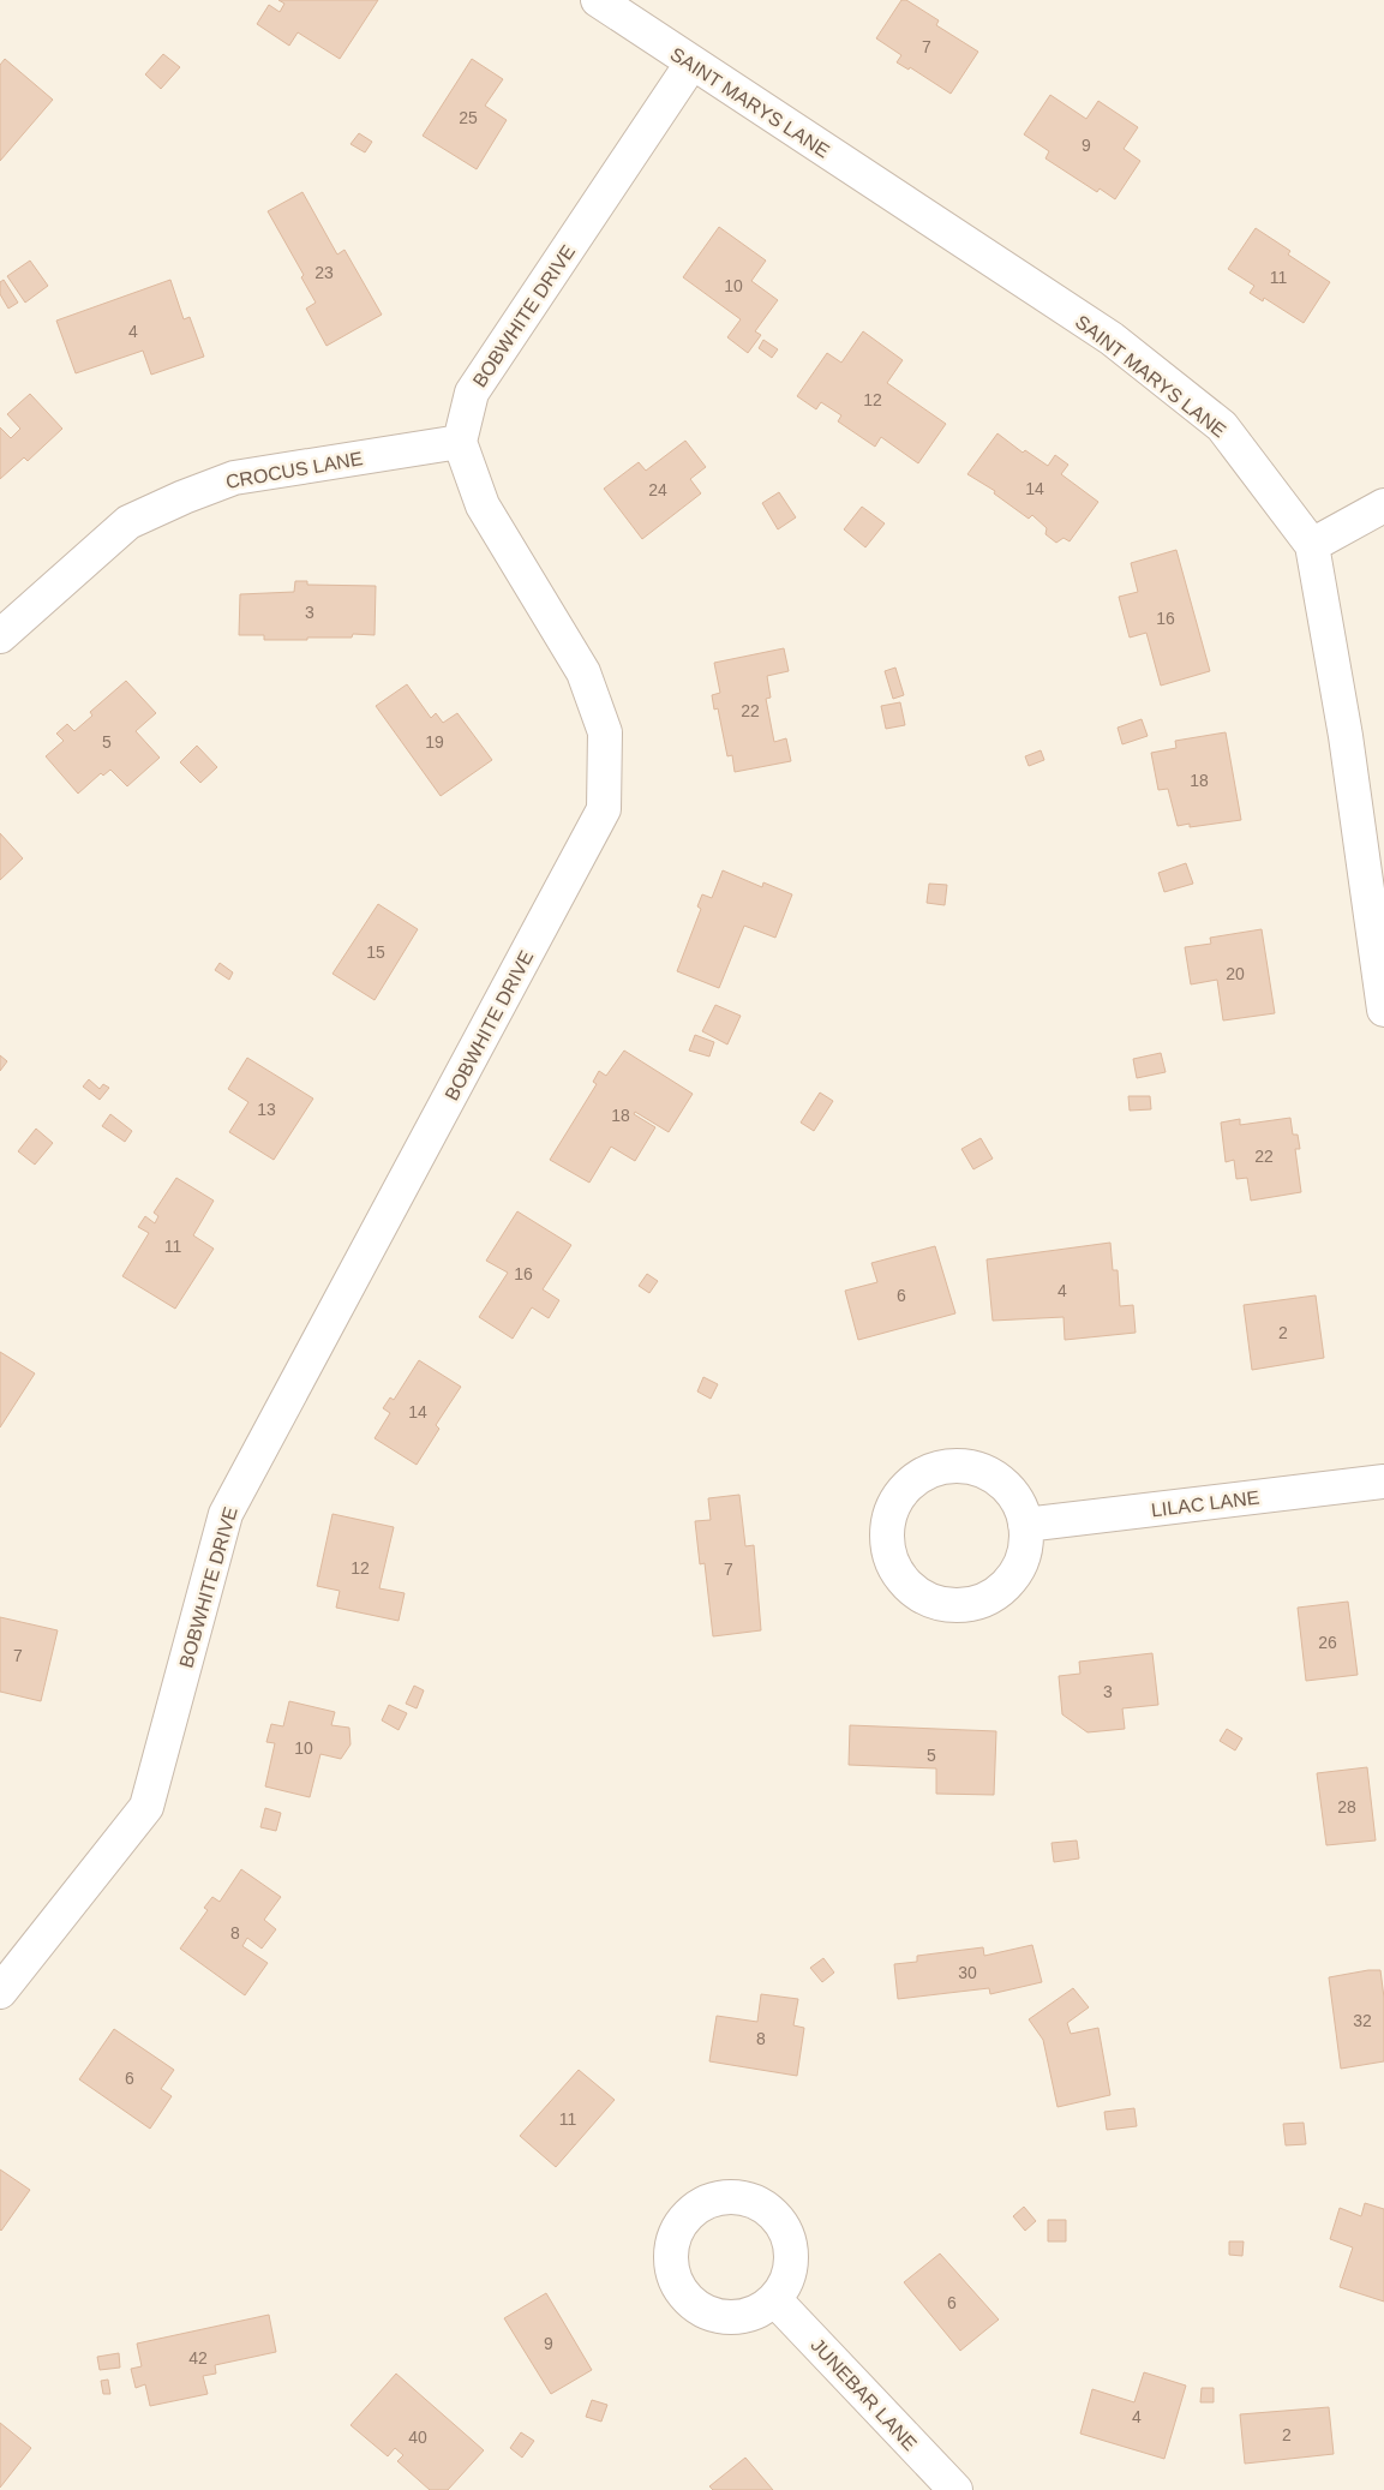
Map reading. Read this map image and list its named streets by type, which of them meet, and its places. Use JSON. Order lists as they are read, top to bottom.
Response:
{
  "streets": {
    "street": [
      "SAINT MARYS LANE",
      "BOBWHITE DRIVE",
      "CROCUS LANE",
      "LILAC LANE",
      "JUNEBAR LANE"
    ]
  },
  "crossings": [
    ["SAINT MARYS LANE", "BOBWHITE DRIVE"],
    ["BOBWHITE DRIVE", "CROCUS LANE"]
  ],
  "house_numbers": [
    "7",
    "25",
    "9",
    "23",
    "11",
    "10",
    "4",
    "12",
    "14",
    "24",
    "3",
    "16",
    "22",
    "5",
    "19",
    "18",
    "15",
    "20",
    "13",
    "18",
    "22",
    "11",
    "16",
    "4",
    "6",
    "2",
    "14",
    "12",
    "7",
    "26",
    "7",
    "3",
    "10",
    "5",
    "28",
    "8",
    "30",
    "32",
    "8",
    "6",
    "11",
    "6",
    "9",
    "42",
    "4",
    "2",
    "40"
  ]
}
